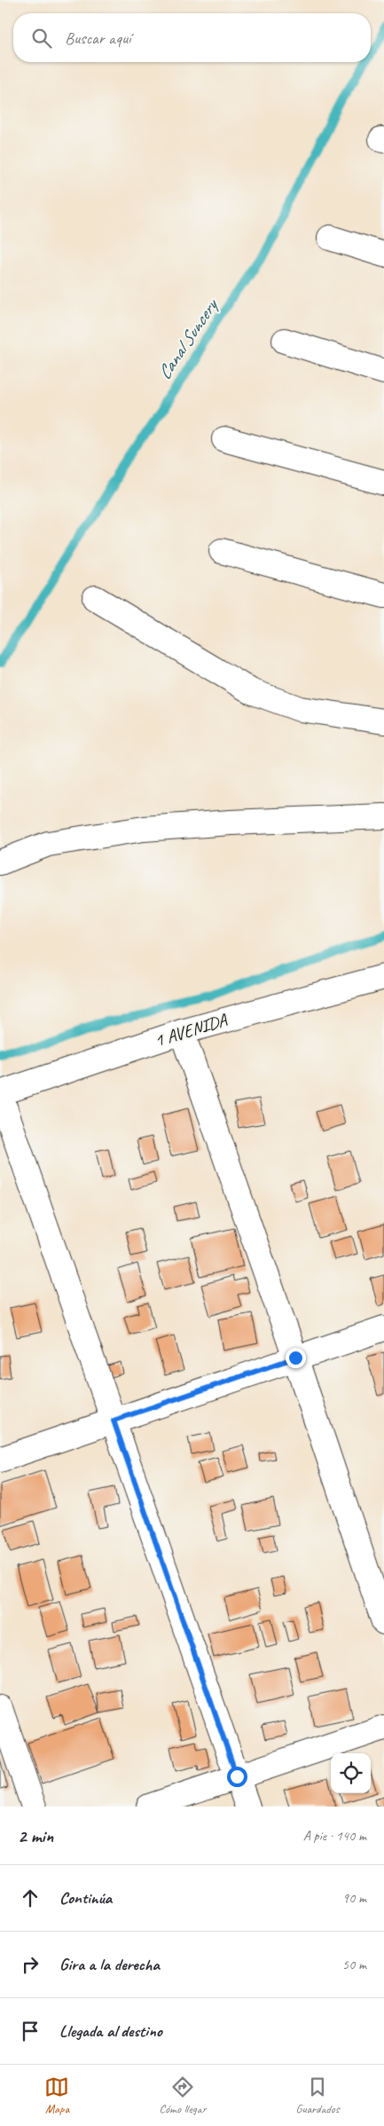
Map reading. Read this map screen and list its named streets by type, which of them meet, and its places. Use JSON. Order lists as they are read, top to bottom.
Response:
{
  "streets": {
    "street": ["1 AVENIDA"]
  },
  "water": ["Canal Suncery"],
  "page": {
    "search": "Buscar aquí",
    "heading": ["2 min", "A pie · 140 m"],
    "list": [
      ["Continúa", "90 m"],
      ["Gira a la derecha", "50 m"],
      "Llegada al destino"
    ],
    "nav": ["Mapa", "Cómo llegar", "Guardados"]
  }
}
